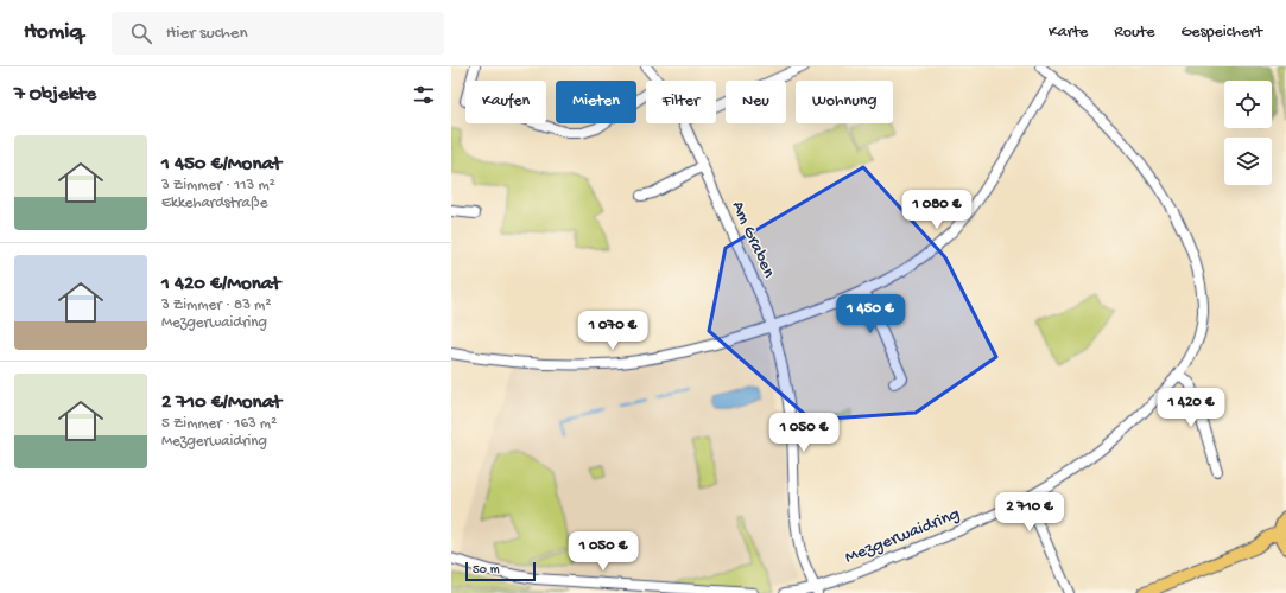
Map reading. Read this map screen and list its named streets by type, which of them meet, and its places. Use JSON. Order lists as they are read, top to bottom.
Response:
{
  "streets": {
    "street": ["Am Graben", "Mezgerwaidring"]
  },
  "crossings": [
    ["Am Graben", "Mezgerwaidring"]
  ],
  "scale_bar": "50 m",
  "page": {
    "header": "Homiq",
    "search": "Hier suchen",
    "nav": ["Karte", "Route", "Gespeichert"],
    "heading": "7 Objekte",
    "chip": [
      "Kaufen",
      "Mieten",
      "Filter",
      "Neu",
      "Wohnung"
    ],
    "list": [
      {
        "name": "1 450 €/Monat",
        "note": "3 Zimmer · 113 m² · Ekkehardstraße"
      },
      {
        "name": "1 420 €/Monat",
        "note": "3 Zimmer · 83 m² · Mezgerwaidring"
      },
      {
        "name": "2 710 €/Monat",
        "note": "5 Zimmer · 163 m² · Mezgerwaidring"
      }
    ],
    "price": [
      "1 080 €",
      "1 450 €",
      "1 070 €",
      "1 420 €",
      "1 050 €",
      "2 710 €",
      "1 050 €"
    ],
    "scale": "50 m"
  }
}
